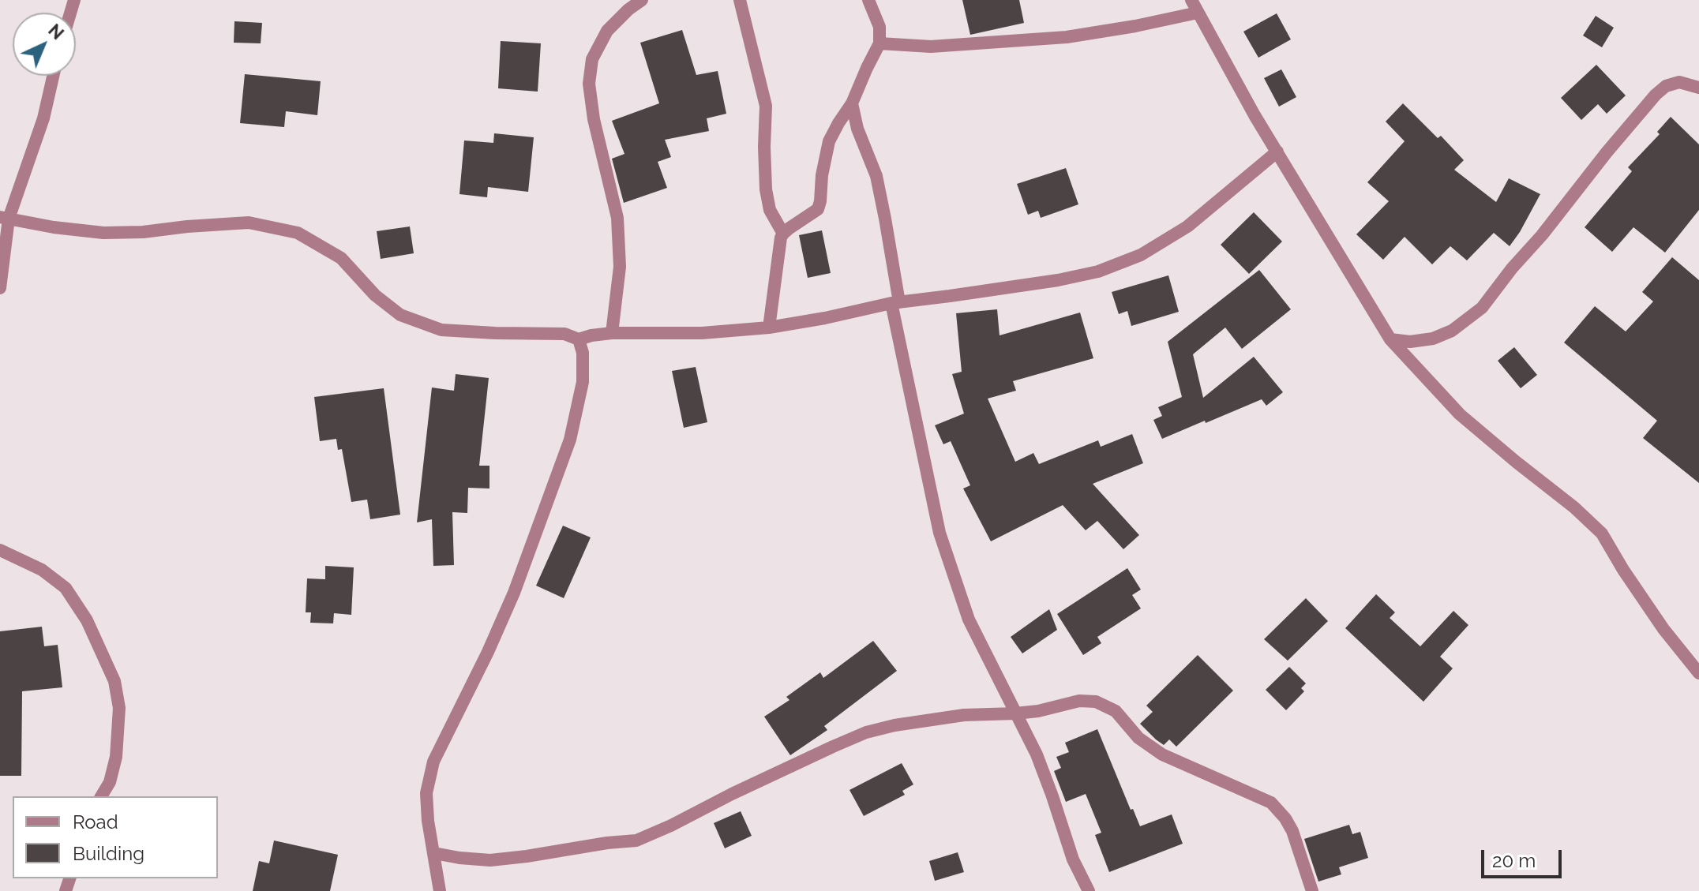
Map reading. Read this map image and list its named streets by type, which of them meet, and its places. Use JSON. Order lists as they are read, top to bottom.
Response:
{
  "legend": ["Road", "Building"],
  "scale_bar": "20 m",
  "north": "top right"
}
